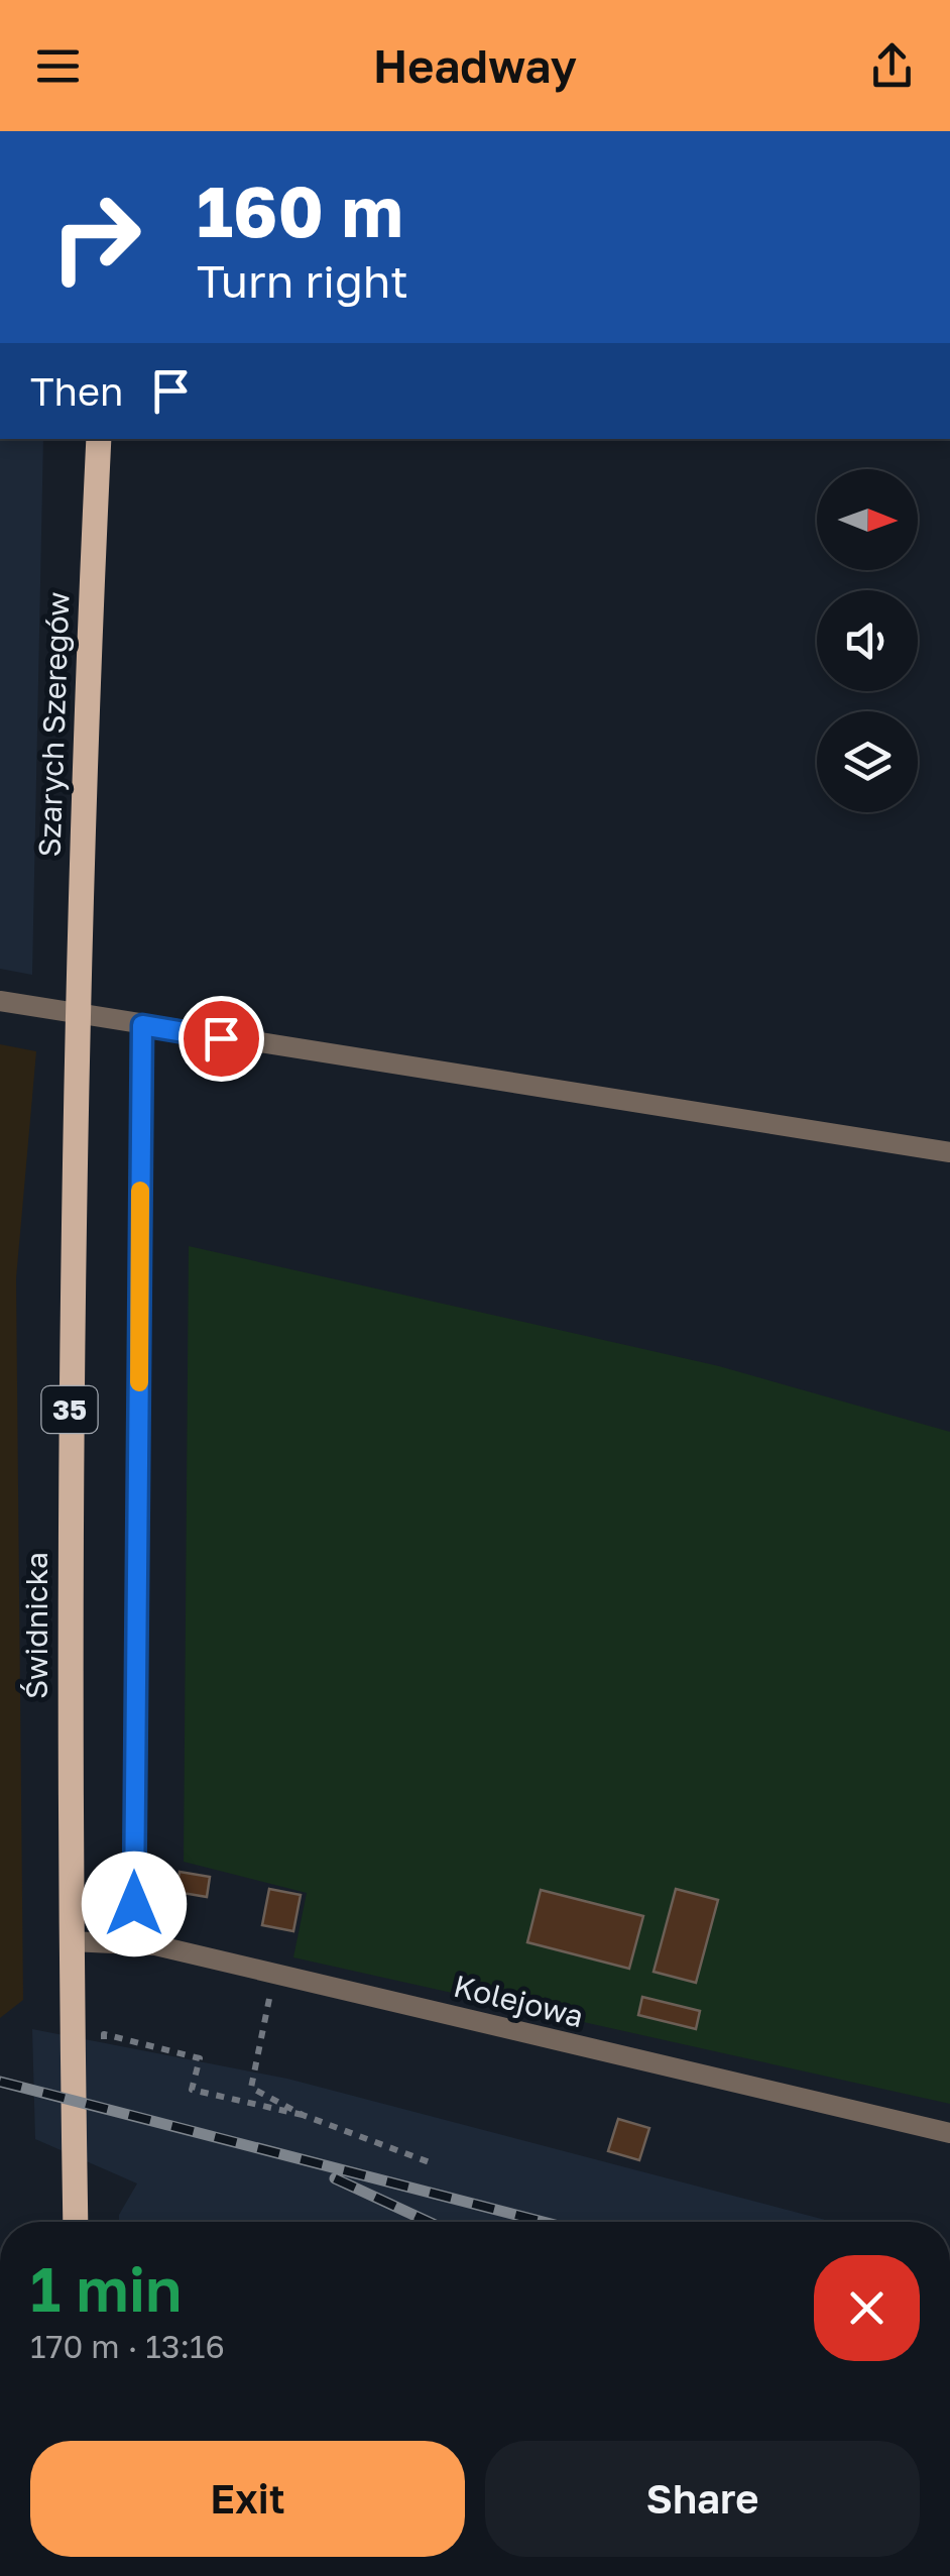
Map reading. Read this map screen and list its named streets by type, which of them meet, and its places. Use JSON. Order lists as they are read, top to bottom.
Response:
{
  "streets": {
    "main road": ["Szarych Szeregów", "35", "Świdnicka"],
    "street": ["Kolejowa"]
  },
  "crossings": [
    ["Szarych Szeregów", "Świdnicka"],
    ["Świdnicka", "Kolejowa"]
  ],
  "north": "right",
  "page": {
    "header": "Headway",
    "turn": ["160 m", "Turn right"],
    "then": "Then",
    "heading": ["1 min", "170 m · 13:16"],
    "buttons": ["Exit", "Share"]
  }
}
